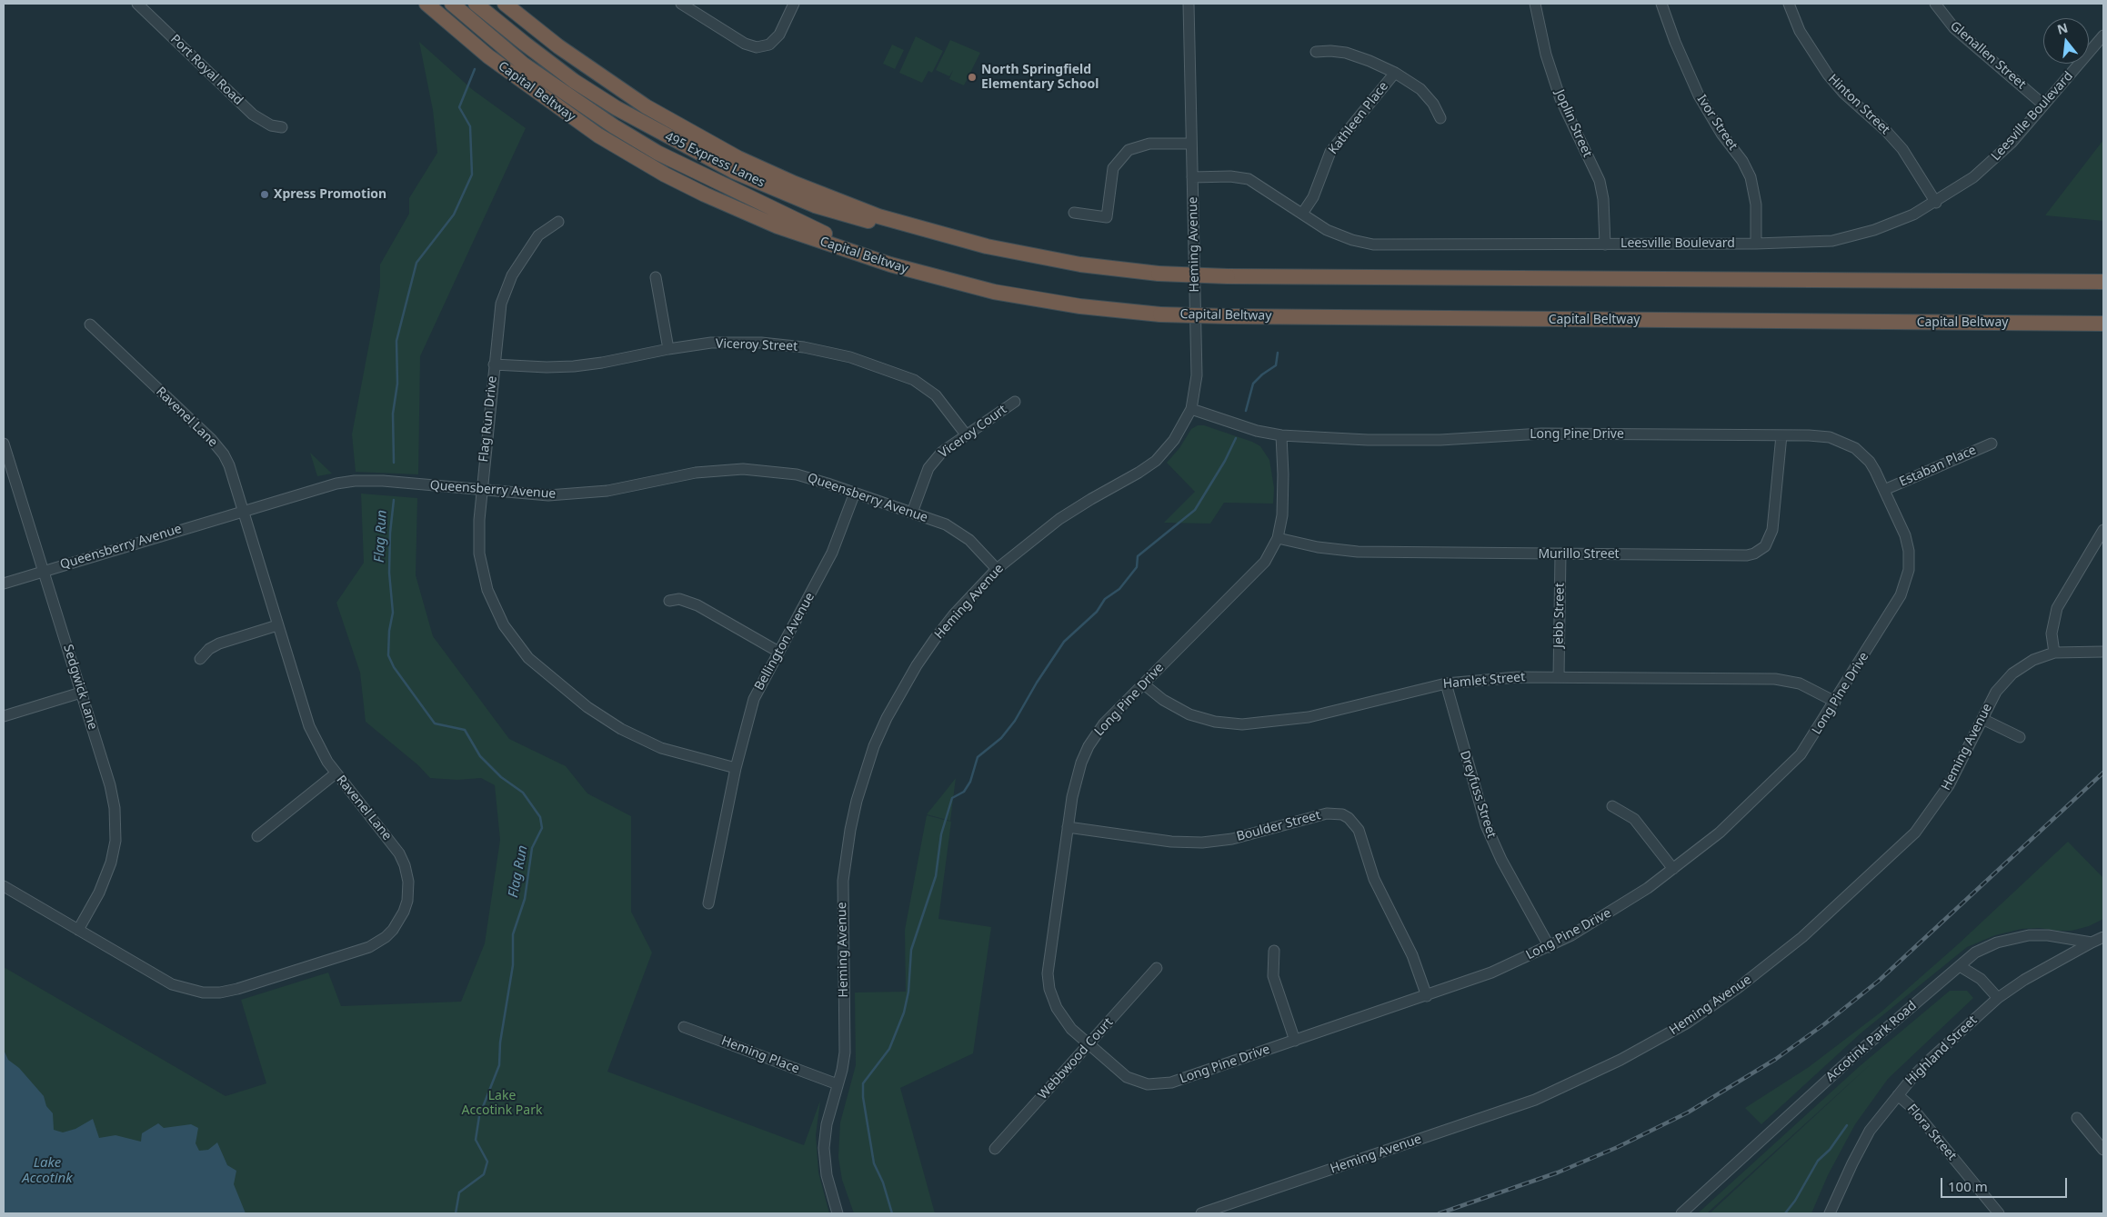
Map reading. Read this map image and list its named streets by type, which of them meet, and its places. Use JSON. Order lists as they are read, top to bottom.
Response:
{
  "streets": {
    "highway": ["Capital Beltway", "495 Express Lanes"],
    "street": [
      "Glenallen Street",
      "Port Royal Road",
      "Hinton Street",
      "Leesville Boulevard",
      "Kathleen Place",
      "Ivor Street",
      "Joplin Street",
      "Heming Avenue",
      "Viceroy Street",
      "Ravenel Lane",
      "Flag Run Drive",
      "Viceroy Court",
      "Long Pine Drive",
      "Estaban Place",
      "Queensberry Avenue",
      "Murillo Street",
      "Jebb Street",
      "Bellington Avenue",
      "Hamlet Street",
      "Sedgwick Lane",
      "Dreyfuss Street",
      "Boulder Street",
      "Accotink Park Road",
      "Highland Street",
      "Heming Place",
      "Webbwood Court",
      "Flora Street"
    ]
  },
  "crossings": [
    ["Glenallen Street", "Leesville Boulevard"],
    ["Capital Beltway", "495 Express Lanes"],
    ["Hinton Street", "Leesville Boulevard"],
    ["Leesville Boulevard", "Kathleen Place"],
    ["Leesville Boulevard", "Ivor Street"],
    ["Leesville Boulevard", "Joplin Street"],
    ["Leesville Boulevard", "Heming Avenue"],
    ["Heming Avenue", "Long Pine Drive"],
    ["Heming Avenue", "Queensberry Avenue"],
    ["Heming Avenue", "Heming Place"],
    ["Viceroy Street", "Flag Run Drive"],
    ["Viceroy Street", "Viceroy Court"],
    ["Ravenel Lane", "Queensberry Avenue"],
    ["Ravenel Lane", "Sedgwick Lane"],
    ["Flag Run Drive", "Queensberry Avenue"],
    ["Flag Run Drive", "Bellington Avenue"],
    ["Viceroy Court", "Queensberry Avenue"],
    ["Long Pine Drive", "Estaban Place"],
    ["Long Pine Drive", "Murillo Street"],
    ["Long Pine Drive", "Hamlet Street"],
    ["Long Pine Drive", "Dreyfuss Street"],
    ["Long Pine Drive", "Boulder Street"],
    ["Long Pine Drive", "Webbwood Court"],
    ["Queensberry Avenue", "Bellington Avenue"],
    ["Queensberry Avenue", "Sedgwick Lane"],
    ["Murillo Street", "Jebb Street"],
    ["Jebb Street", "Hamlet Street"],
    ["Hamlet Street", "Dreyfuss Street"],
    ["Accotink Park Road", "Highland Street"],
    ["Highland Street", "Flora Street"]
  ],
  "water": ["Flag Run", "Lake Accotink"],
  "parks": ["Lake Accotink Park"],
  "places": ["North Springfield Elementary School", "Xpress Promotion"],
  "scale_bar": "100 m",
  "north": "top"
}
